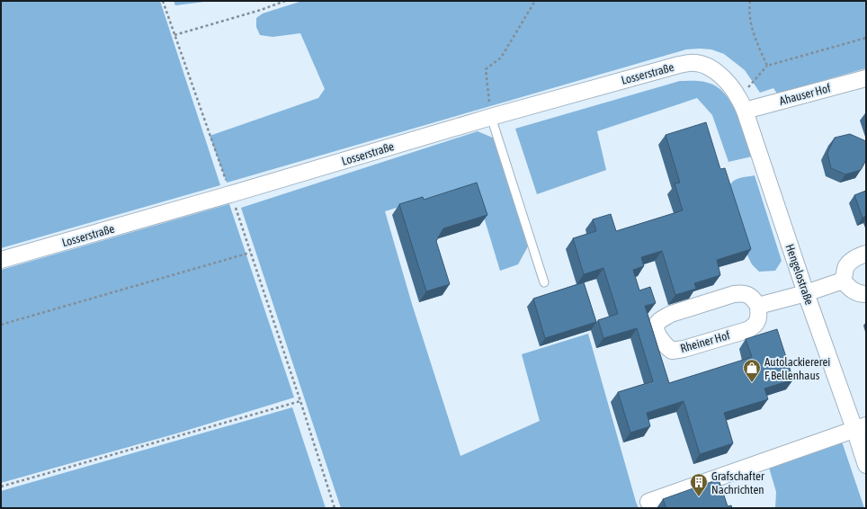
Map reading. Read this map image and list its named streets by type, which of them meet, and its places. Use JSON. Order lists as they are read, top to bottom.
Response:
{
  "streets": {
    "street": [
      "Losserstraße",
      "Ahauser Hof",
      "Hengelostraße",
      "Rheiner Hof"
    ]
  },
  "crossings": [
    ["Losserstraße", "Ahauser Hof"],
    ["Losserstraße", "Hengelostraße"],
    ["Ahauser Hof", "Hengelostraße"]
  ],
  "places": {
    "shop": ["Autolackiererei F Bellenhaus"],
    "building": ["Grafschafter Nachrichten"]
  }
}
